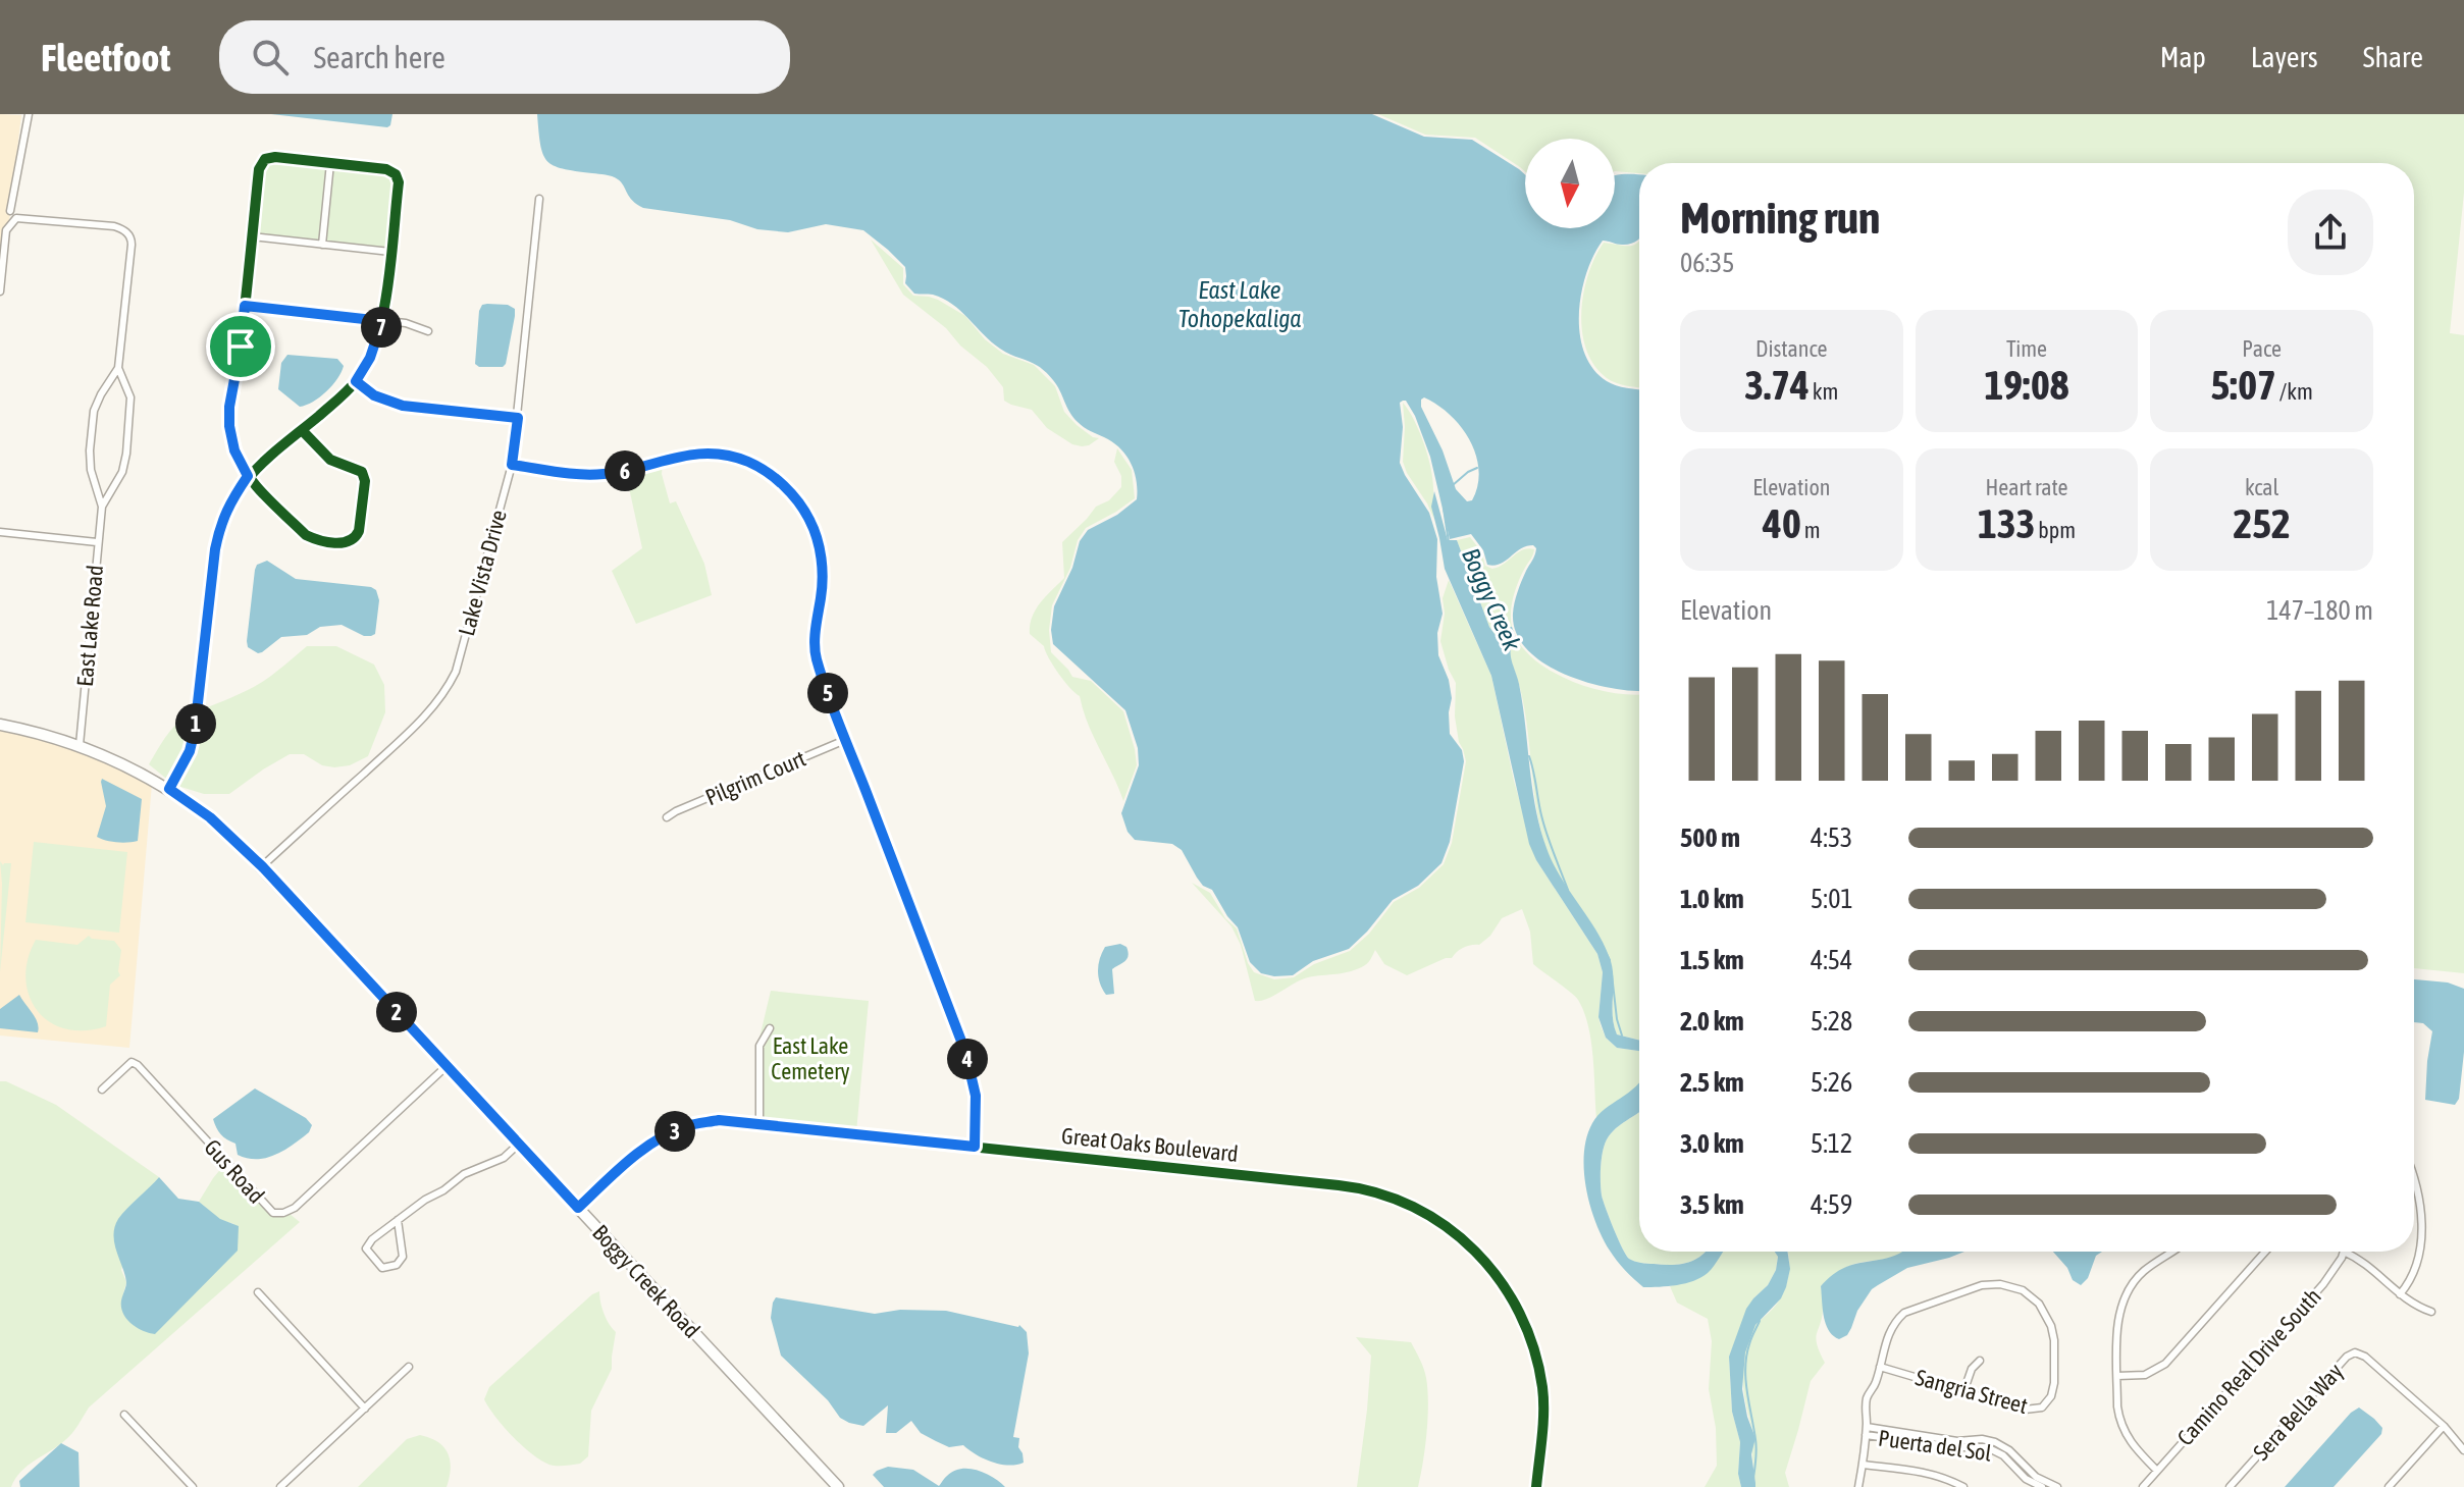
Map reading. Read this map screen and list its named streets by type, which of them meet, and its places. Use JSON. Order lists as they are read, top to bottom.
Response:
{
  "streets": {
    "main road": ["Boggy Creek Road"],
    "street": [
      "Lake Vista Drive",
      "East Lake Road",
      "Pilgrim Court",
      "Great Oaks Boulevard",
      "Gus Road",
      "Camino Real Drive South",
      "Sangria Street",
      "Sera Bella Way",
      "Puerta del Sol"
    ]
  },
  "crossings": [
    ["Lake Vista Drive", "Boggy Creek Road"],
    ["East Lake Road", "Boggy Creek Road"],
    ["Great Oaks Boulevard", "Boggy Creek Road"],
    ["Gus Road", "Boggy Creek Road"],
    ["Sangria Street", "Puerta del Sol"]
  ],
  "water": ["East Lake Tohopekaliga", "Boggy Creek"],
  "parks": ["East Lake Cemetery"],
  "north": "bottom",
  "page": {
    "header": "Fleetfoot",
    "search": "Search here",
    "nav": ["Map", "Layers", "Share"],
    "heading": ["Morning run", "06:35"],
    "stats": [
      ["Distance", "3.74 km"],
      ["Time", "19:08"],
      ["Pace", "5:07 /km"],
      ["Elevation", "40 m"],
      ["Heart rate", "133 bpm"],
      ["kcal", "252"]
    ],
    "pins": [
      "7",
      "6",
      "5",
      "1",
      "2",
      "4",
      "3"
    ],
    "chart": ["Elevation", "147–180 m"],
    "list": [
      {
        "name": "500 m",
        "note": "4:53"
      },
      {
        "name": "1.0 km",
        "note": "5:01"
      },
      {
        "name": "1.5 km",
        "note": "4:54"
      },
      {
        "name": "2.0 km",
        "note": "5:28"
      },
      {
        "name": "2.5 km",
        "note": "5:26"
      },
      {
        "name": "3.0 km",
        "note": "5:12"
      },
      {
        "name": "3.5 km",
        "note": "4:59"
      }
    ]
  }
}
